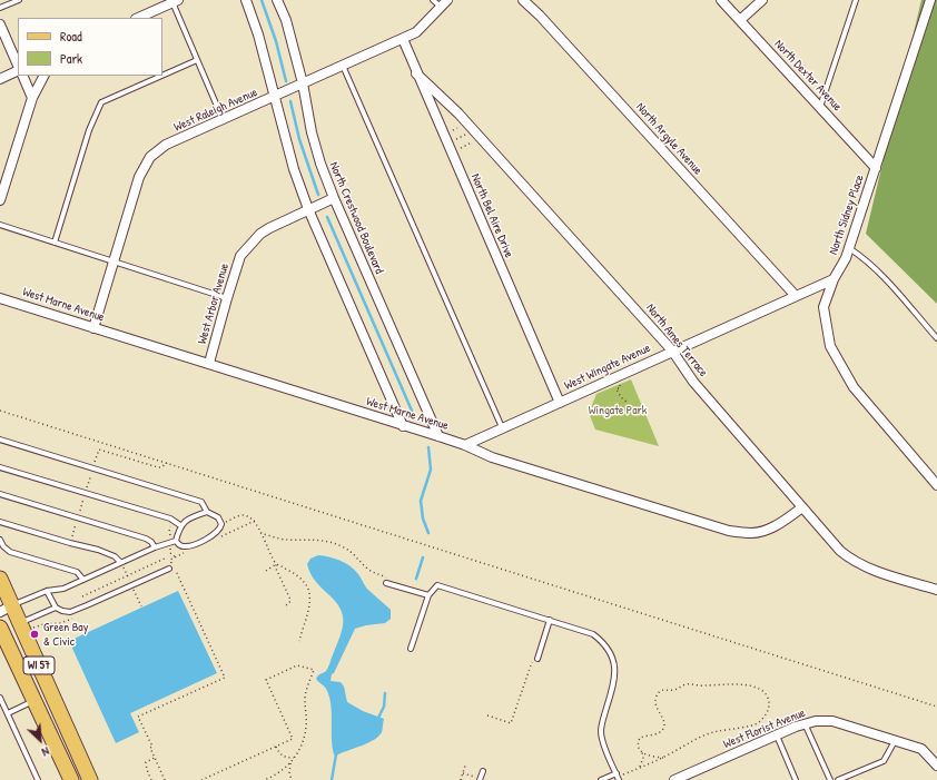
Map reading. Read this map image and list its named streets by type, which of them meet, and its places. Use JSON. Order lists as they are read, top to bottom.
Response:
{
  "streets": {
    "main road": ["WI 57"],
    "street": [
      "North Dexter Avenue",
      "West Raleigh Avenue",
      "North Argyle Avenue",
      "North Sidney Place",
      "North Bel Aire Drive",
      "North Crestwood Boulevard",
      "West Arbor Avenue",
      "West Marne Avenue",
      "North Ames Terrace",
      "West Wingate Avenue",
      "West Florist Avenue"
    ]
  },
  "crossings": [
    ["North Dexter Avenue", "North Sidney Place"],
    ["West Raleigh Avenue", "North Bel Aire Drive"],
    ["West Raleigh Avenue", "North Crestwood Boulevard"],
    ["West Raleigh Avenue", "West Marne Avenue"],
    ["North Argyle Avenue", "West Wingate Avenue"],
    ["North Sidney Place", "West Wingate Avenue"],
    ["North Bel Aire Drive", "North Ames Terrace"],
    ["North Bel Aire Drive", "West Wingate Avenue"],
    ["North Crestwood Boulevard", "West Arbor Avenue"],
    ["North Crestwood Boulevard", "West Marne Avenue"],
    ["West Arbor Avenue", "West Marne Avenue"],
    ["West Marne Avenue", "North Ames Terrace"],
    ["West Marne Avenue", "West Wingate Avenue"],
    ["North Ames Terrace", "West Wingate Avenue"]
  ],
  "parks": ["Wingate Park"],
  "places": ["Green Bay & Civic"],
  "legend": ["Road", "Park"],
  "north": "bottom right"
}
